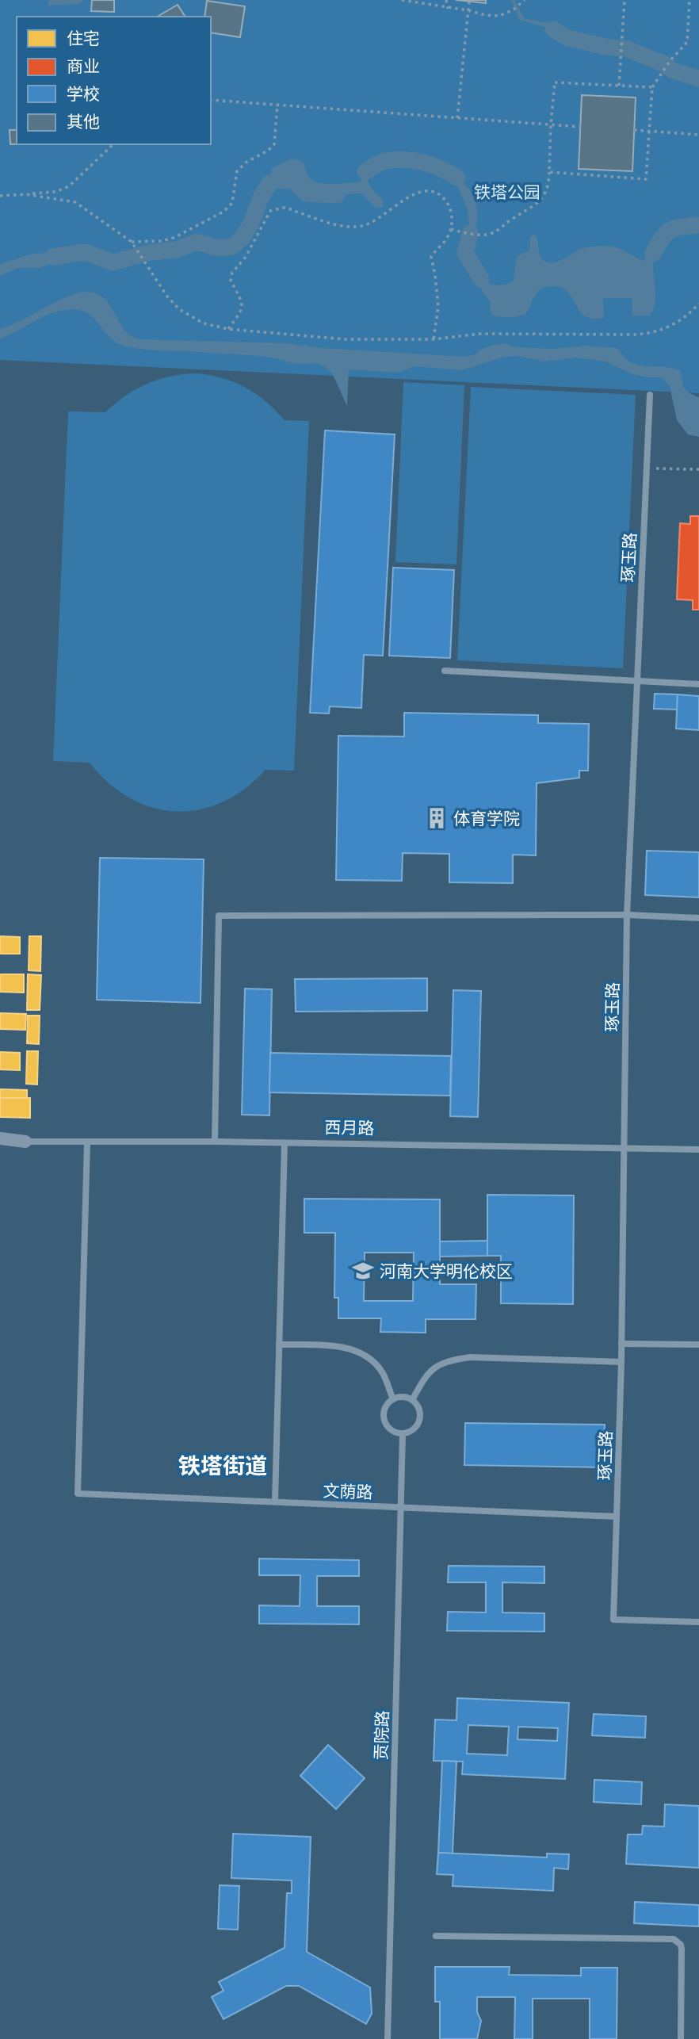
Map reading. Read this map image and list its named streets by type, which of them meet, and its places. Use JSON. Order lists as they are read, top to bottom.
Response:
{
  "streets": {
    "street": ["西月路"],
    "lane": ["琢玉路", "文荫路", "贡院路"]
  },
  "crossings": [
    ["琢玉路", "西月路"],
    ["琢玉路", "文荫路"],
    ["西月路", "文荫路"],
    ["文荫路", "贡院路"]
  ],
  "districts": ["铁塔街道"],
  "parks": ["铁塔公园"],
  "places": {
    "building": ["体育学院"],
    "school or university": ["河南大学明伦校区"]
  },
  "legend": [
    "住宅",
    "商业",
    "学校",
    "其他"
  ]
}
